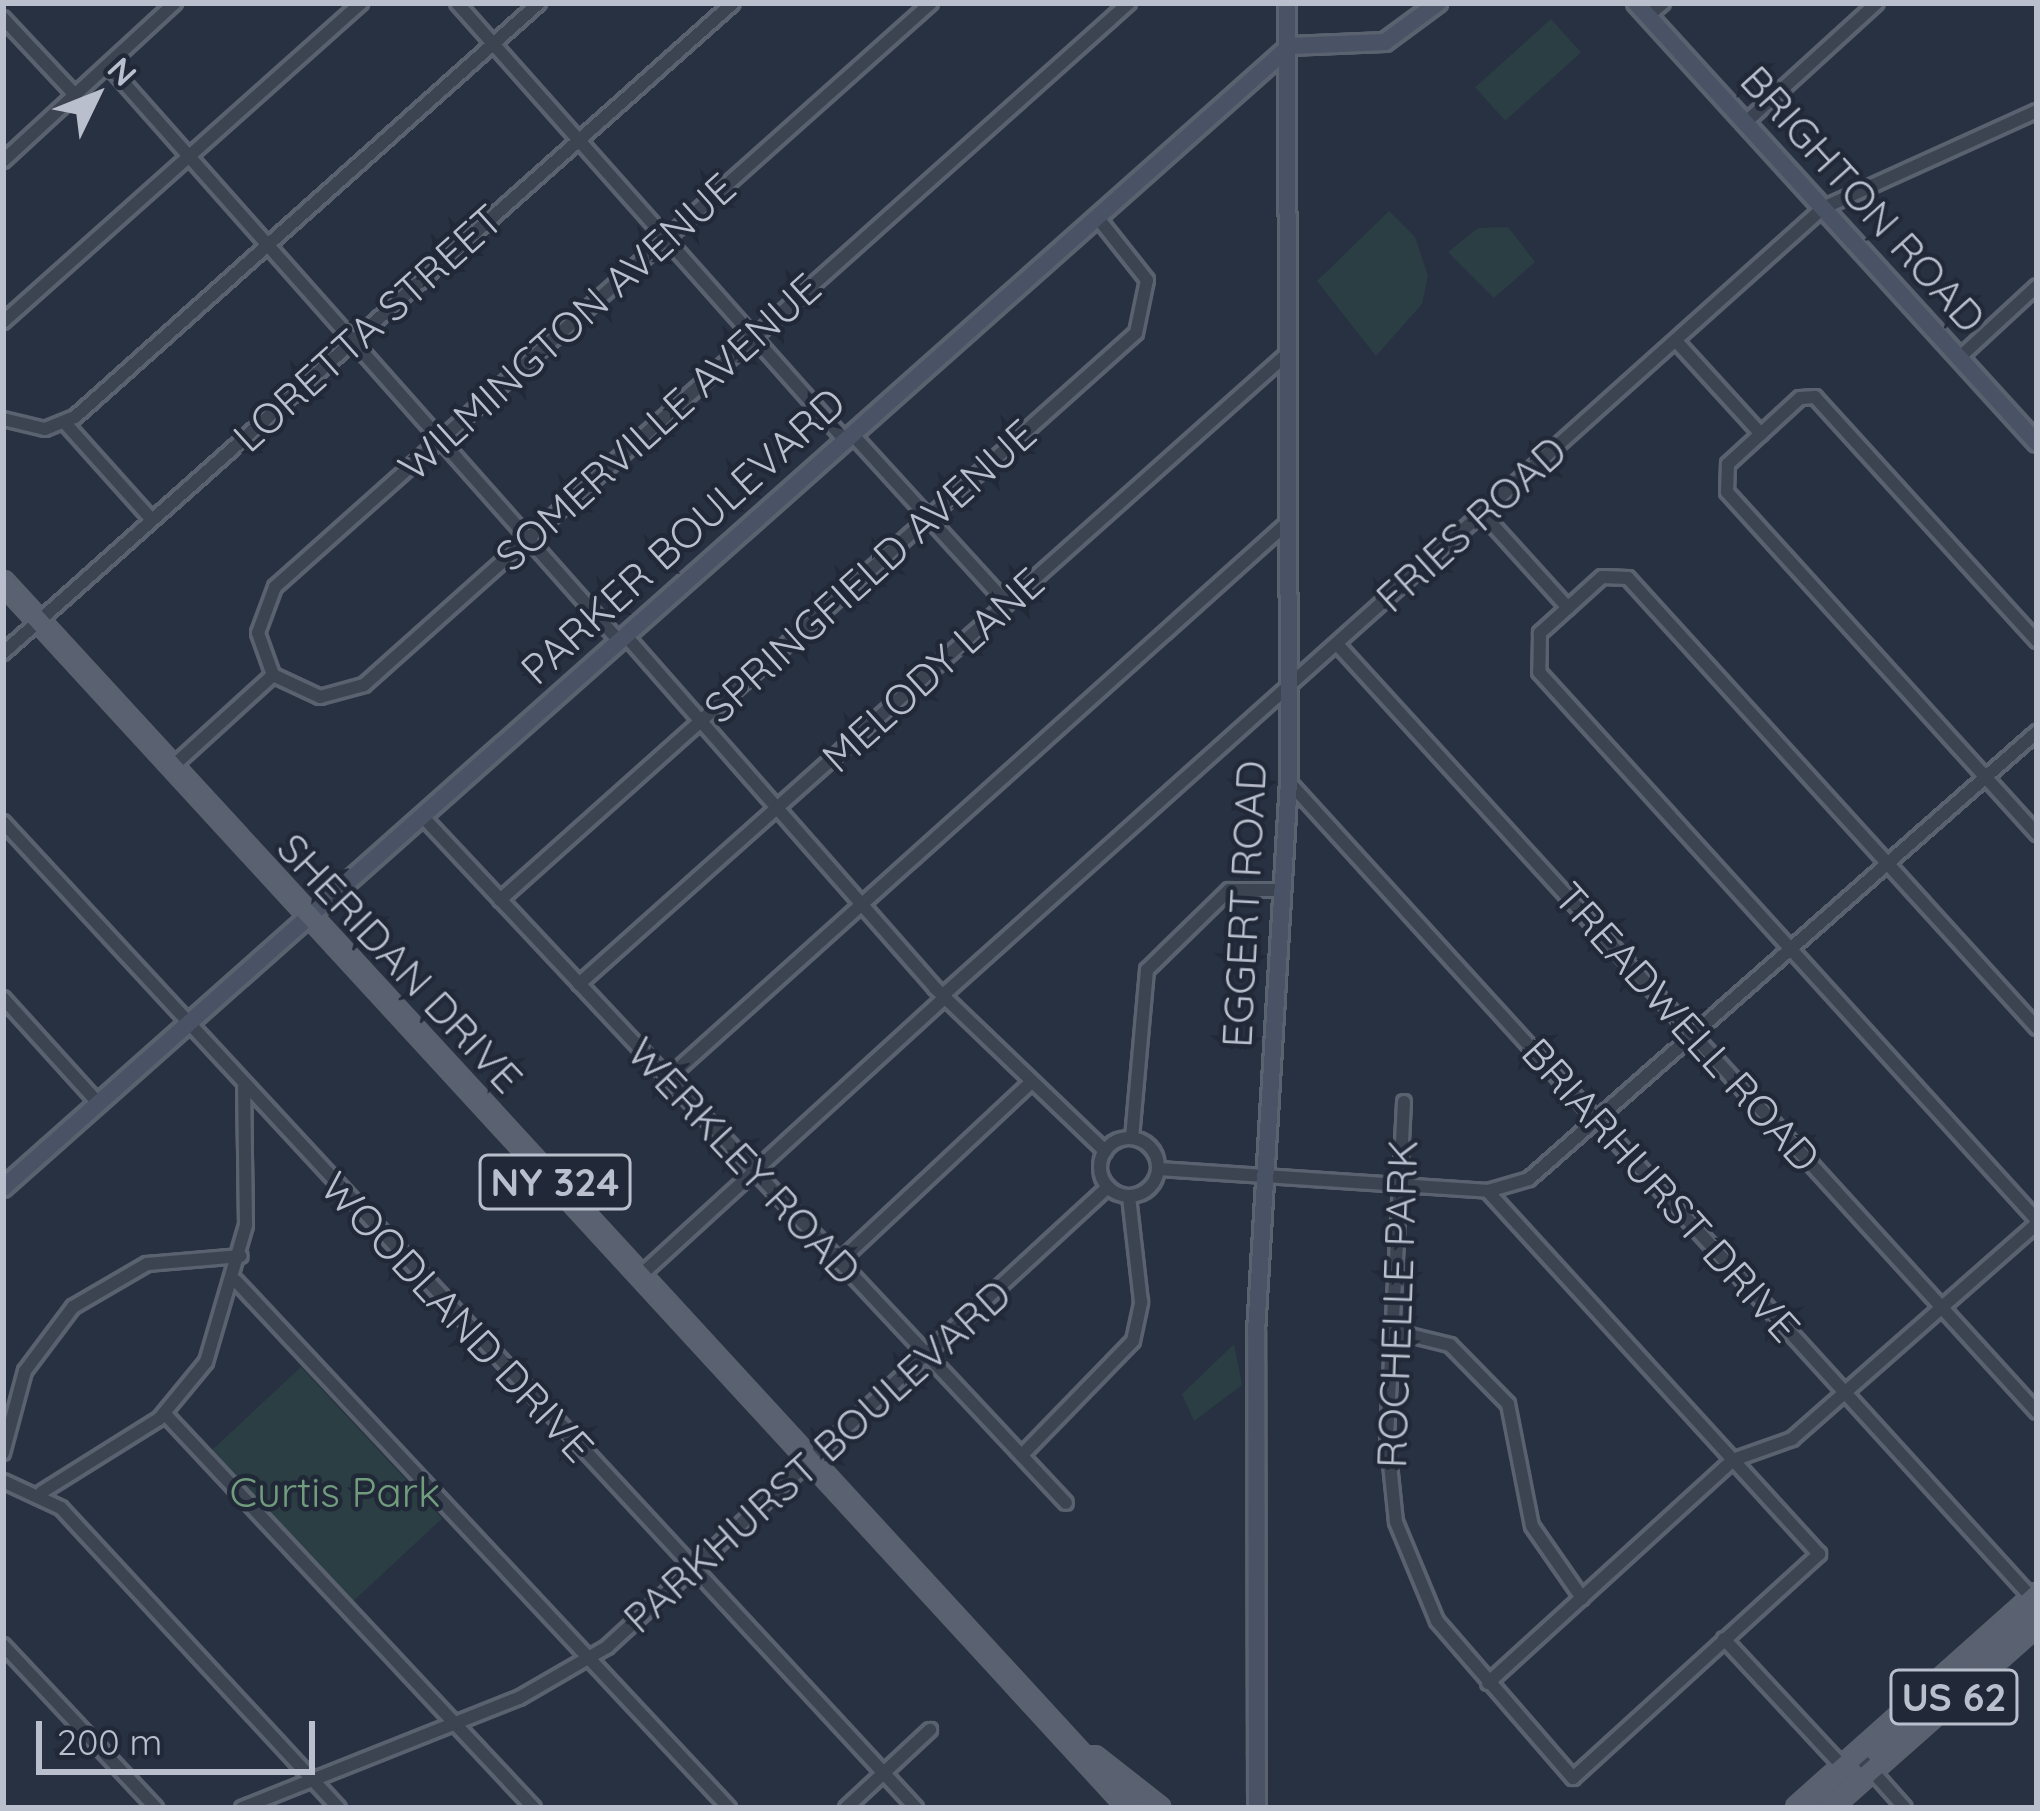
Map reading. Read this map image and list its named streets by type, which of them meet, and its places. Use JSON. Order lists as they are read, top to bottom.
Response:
{
  "streets": {
    "main road": ["SHERIDAN DRIVE", "NY 324", "US 62"],
    "street": [
      "BRIGHTON ROAD",
      "WILMINGTON AVENUE",
      "LORETTA STREET",
      "SOMERVILLE AVENUE",
      "FRIES ROAD",
      "PARKER BOULEVARD",
      "SPRINGFIELD AVENUE",
      "MELODY LANE",
      "EGGERT ROAD",
      "TREADWELL ROAD",
      "WERKLEY ROAD",
      "BRIARHURST DRIVE",
      "ROCHELLE PARK",
      "WOODLAND DRIVE",
      "PARKHURST BOULEVARD"
    ]
  },
  "crossings": [
    ["BRIGHTON ROAD", "FRIES ROAD"],
    ["WILMINGTON AVENUE", "SOMERVILLE AVENUE"],
    ["LORETTA STREET", "SHERIDAN DRIVE"],
    ["FRIES ROAD", "EGGERT ROAD"],
    ["FRIES ROAD", "SHERIDAN DRIVE"],
    ["FRIES ROAD", "TREADWELL ROAD"],
    ["FRIES ROAD", "WERKLEY ROAD"],
    ["PARKER BOULEVARD", "SPRINGFIELD AVENUE"],
    ["PARKER BOULEVARD", "EGGERT ROAD"],
    ["PARKER BOULEVARD", "SHERIDAN DRIVE"],
    ["PARKER BOULEVARD", "WERKLEY ROAD"],
    ["PARKER BOULEVARD", "WOODLAND DRIVE"],
    ["SPRINGFIELD AVENUE", "WERKLEY ROAD"],
    ["MELODY LANE", "EGGERT ROAD"],
    ["MELODY LANE", "WERKLEY ROAD"],
    ["EGGERT ROAD", "BRIARHURST DRIVE"],
    ["SHERIDAN DRIVE", "PARKHURST BOULEVARD"],
    ["WERKLEY ROAD", "PARKHURST BOULEVARD"],
    ["BRIARHURST DRIVE", "US 62"],
    ["WOODLAND DRIVE", "PARKHURST BOULEVARD"]
  ],
  "parks": ["Curtis Park"],
  "scale_bar": "200 m",
  "north": "top right"
}
